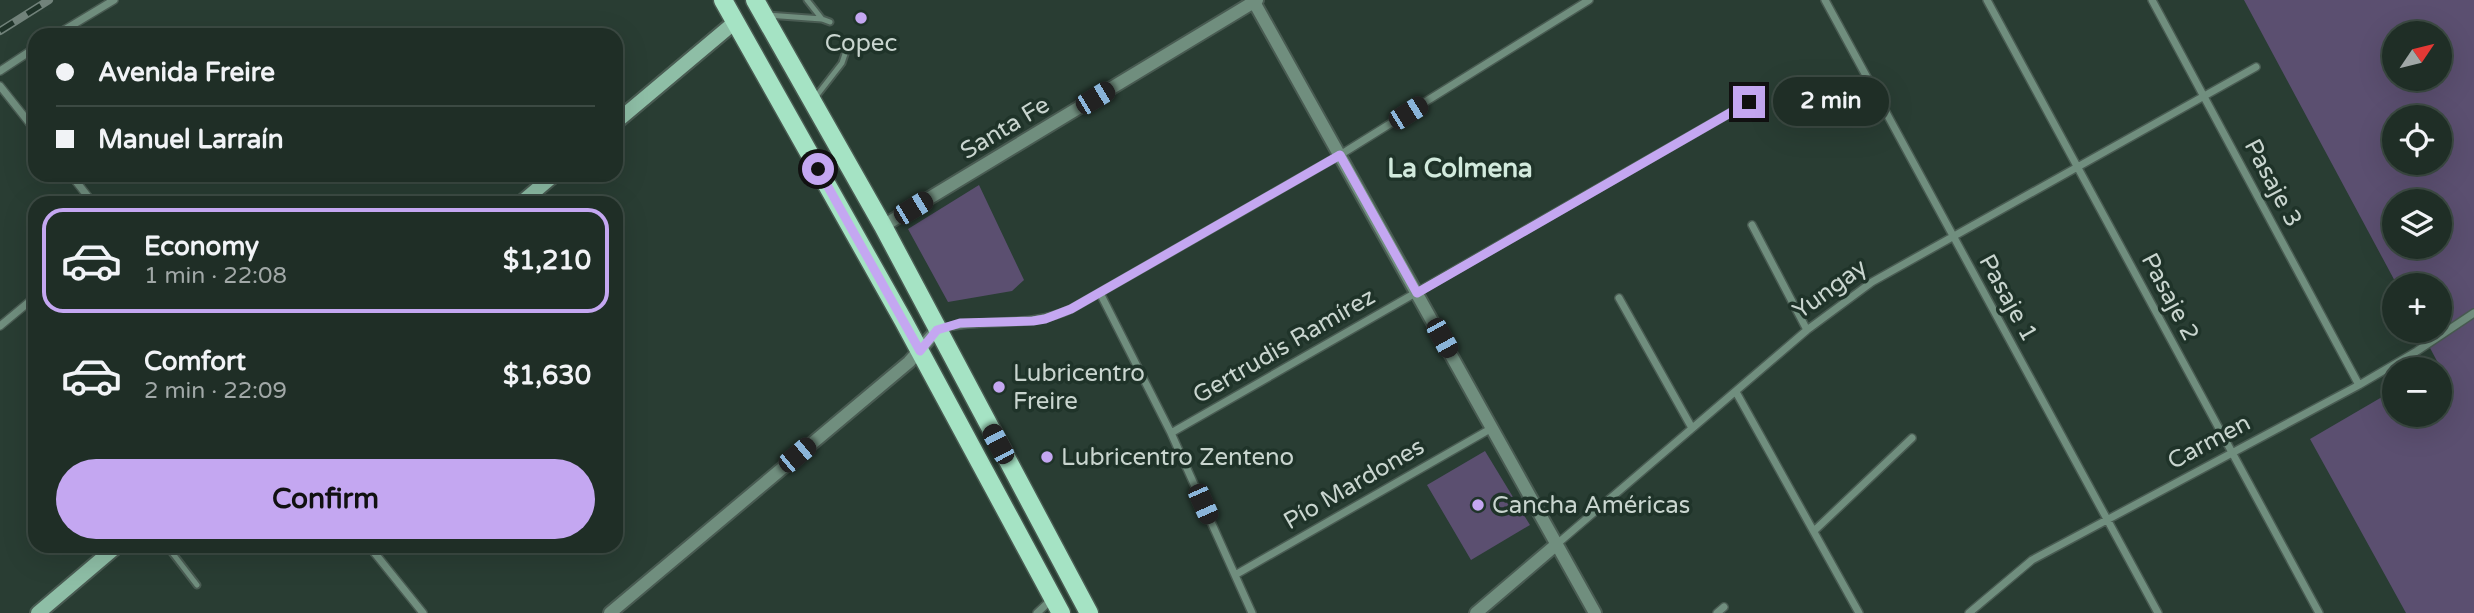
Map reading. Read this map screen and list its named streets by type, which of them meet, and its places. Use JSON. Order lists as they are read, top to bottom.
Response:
{
  "streets": {
    "street": [
      "Santa Fe",
      "Pasaje 3",
      "Yungay",
      "Pasaje 2",
      "Pasaje 1",
      "Gertrudis Ramírez",
      "Carmen",
      "Pío Mardones"
    ]
  },
  "crossings": [
    ["Pasaje 3", "Yungay"],
    ["Pasaje 3", "Carmen"],
    ["Yungay", "Pasaje 2"],
    ["Yungay", "Pasaje 1"],
    ["Pasaje 2", "Carmen"],
    ["Pasaje 1", "Carmen"]
  ],
  "districts": ["La Colmena"],
  "places": [
    "Copec",
    "Lubricentro Freire",
    "Lubricentro Zenteno",
    "Cancha Américas"
  ],
  "north": "top right",
  "page": {
    "map_buttons": ["+", "−"],
    "banner": ["Avenida Freire", "Manuel Larraín"],
    "bubble": "2 min",
    "list": [
      {
        "name": "Economy",
        "note": "1 min · 22:08",
        "value": "$1,210"
      },
      {
        "name": "Comfort",
        "note": "2 min · 22:09",
        "value": "$1,630"
      }
    ],
    "buttons": "Confirm"
  }
}
